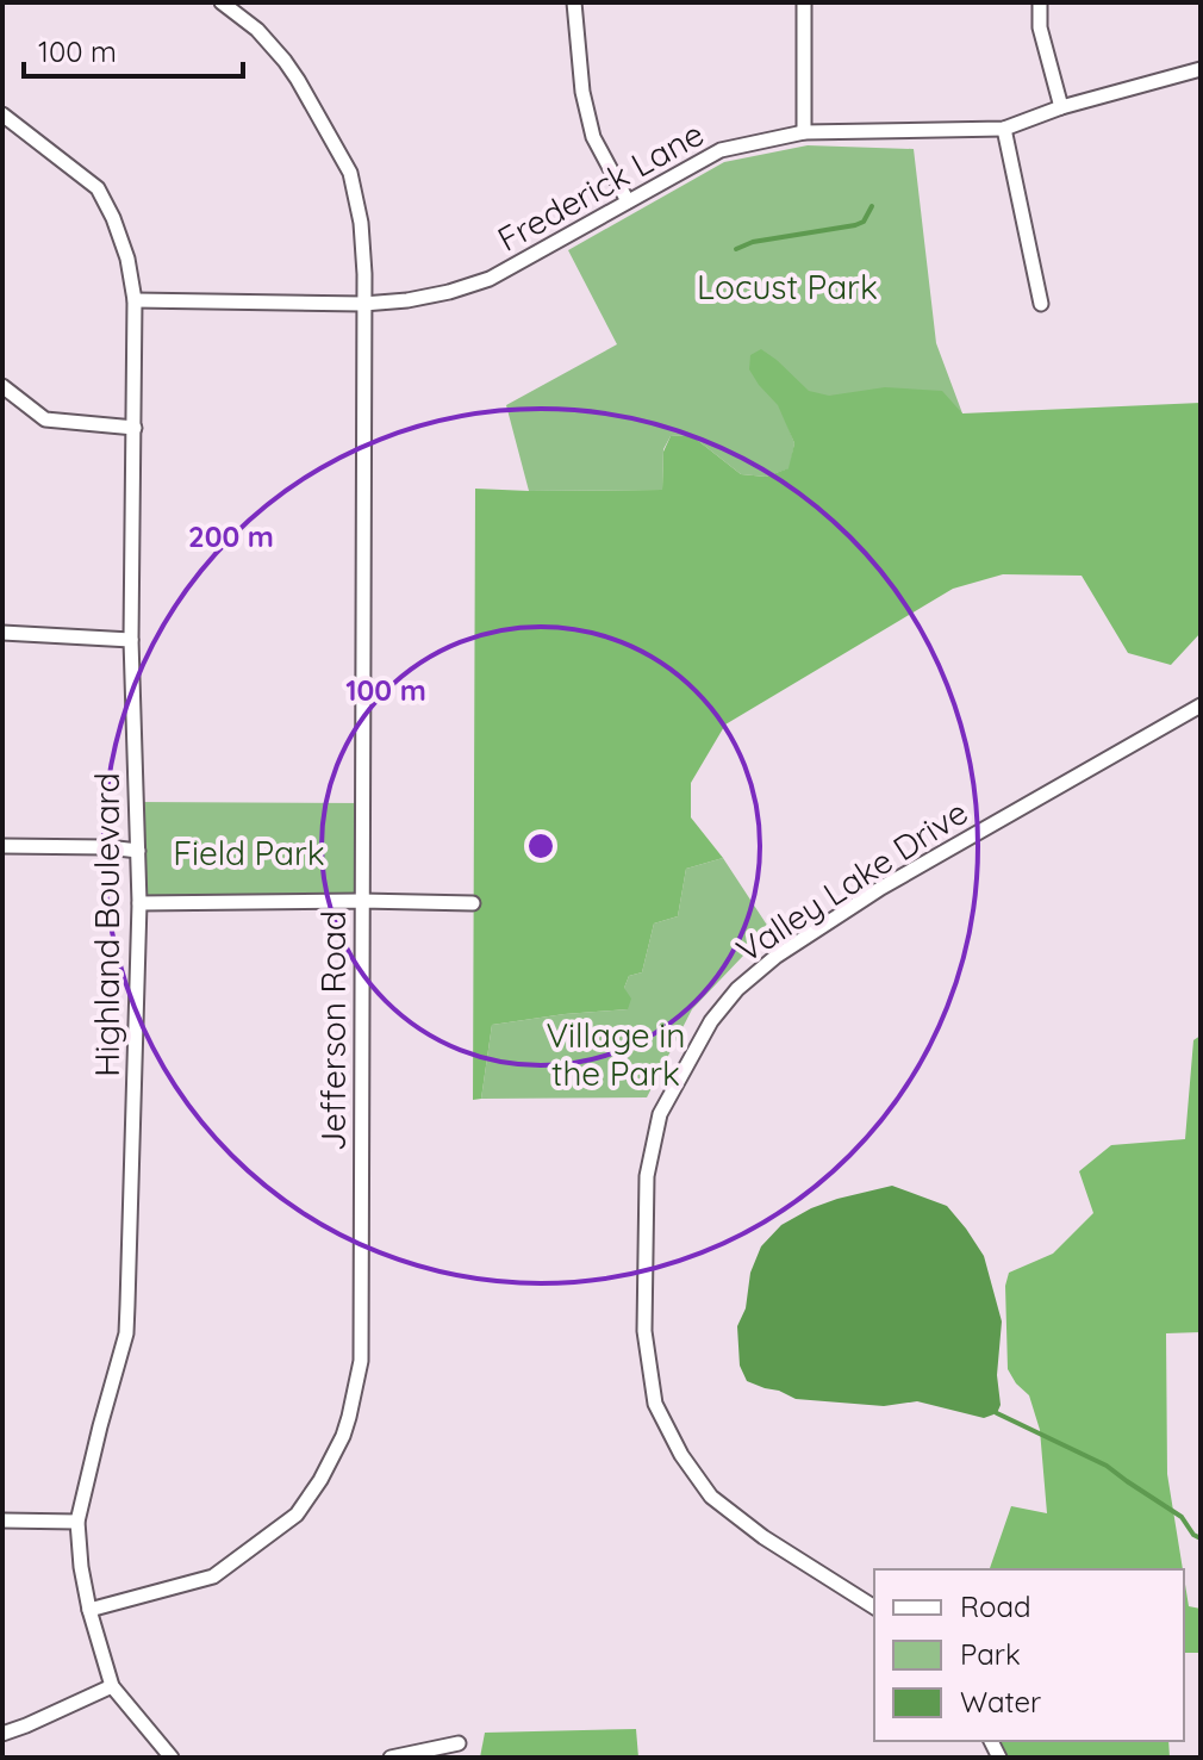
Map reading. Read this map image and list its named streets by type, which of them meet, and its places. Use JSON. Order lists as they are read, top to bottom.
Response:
{
  "streets": {
    "street": [
      "Frederick Lane",
      "Valley Lake Drive",
      "Highland Boulevard",
      "Jefferson Road"
    ]
  },
  "crossings": [
    ["Frederick Lane", "Highland Boulevard"],
    ["Frederick Lane", "Jefferson Road"],
    ["Highland Boulevard", "Jefferson Road"]
  ],
  "parks": ["Locust Park", "Field Park", "Village in the Park"],
  "legend": ["Road", "Park", "Water"],
  "scale_bar": "100 m",
  "rings": ["200 m", "100 m"]
}
